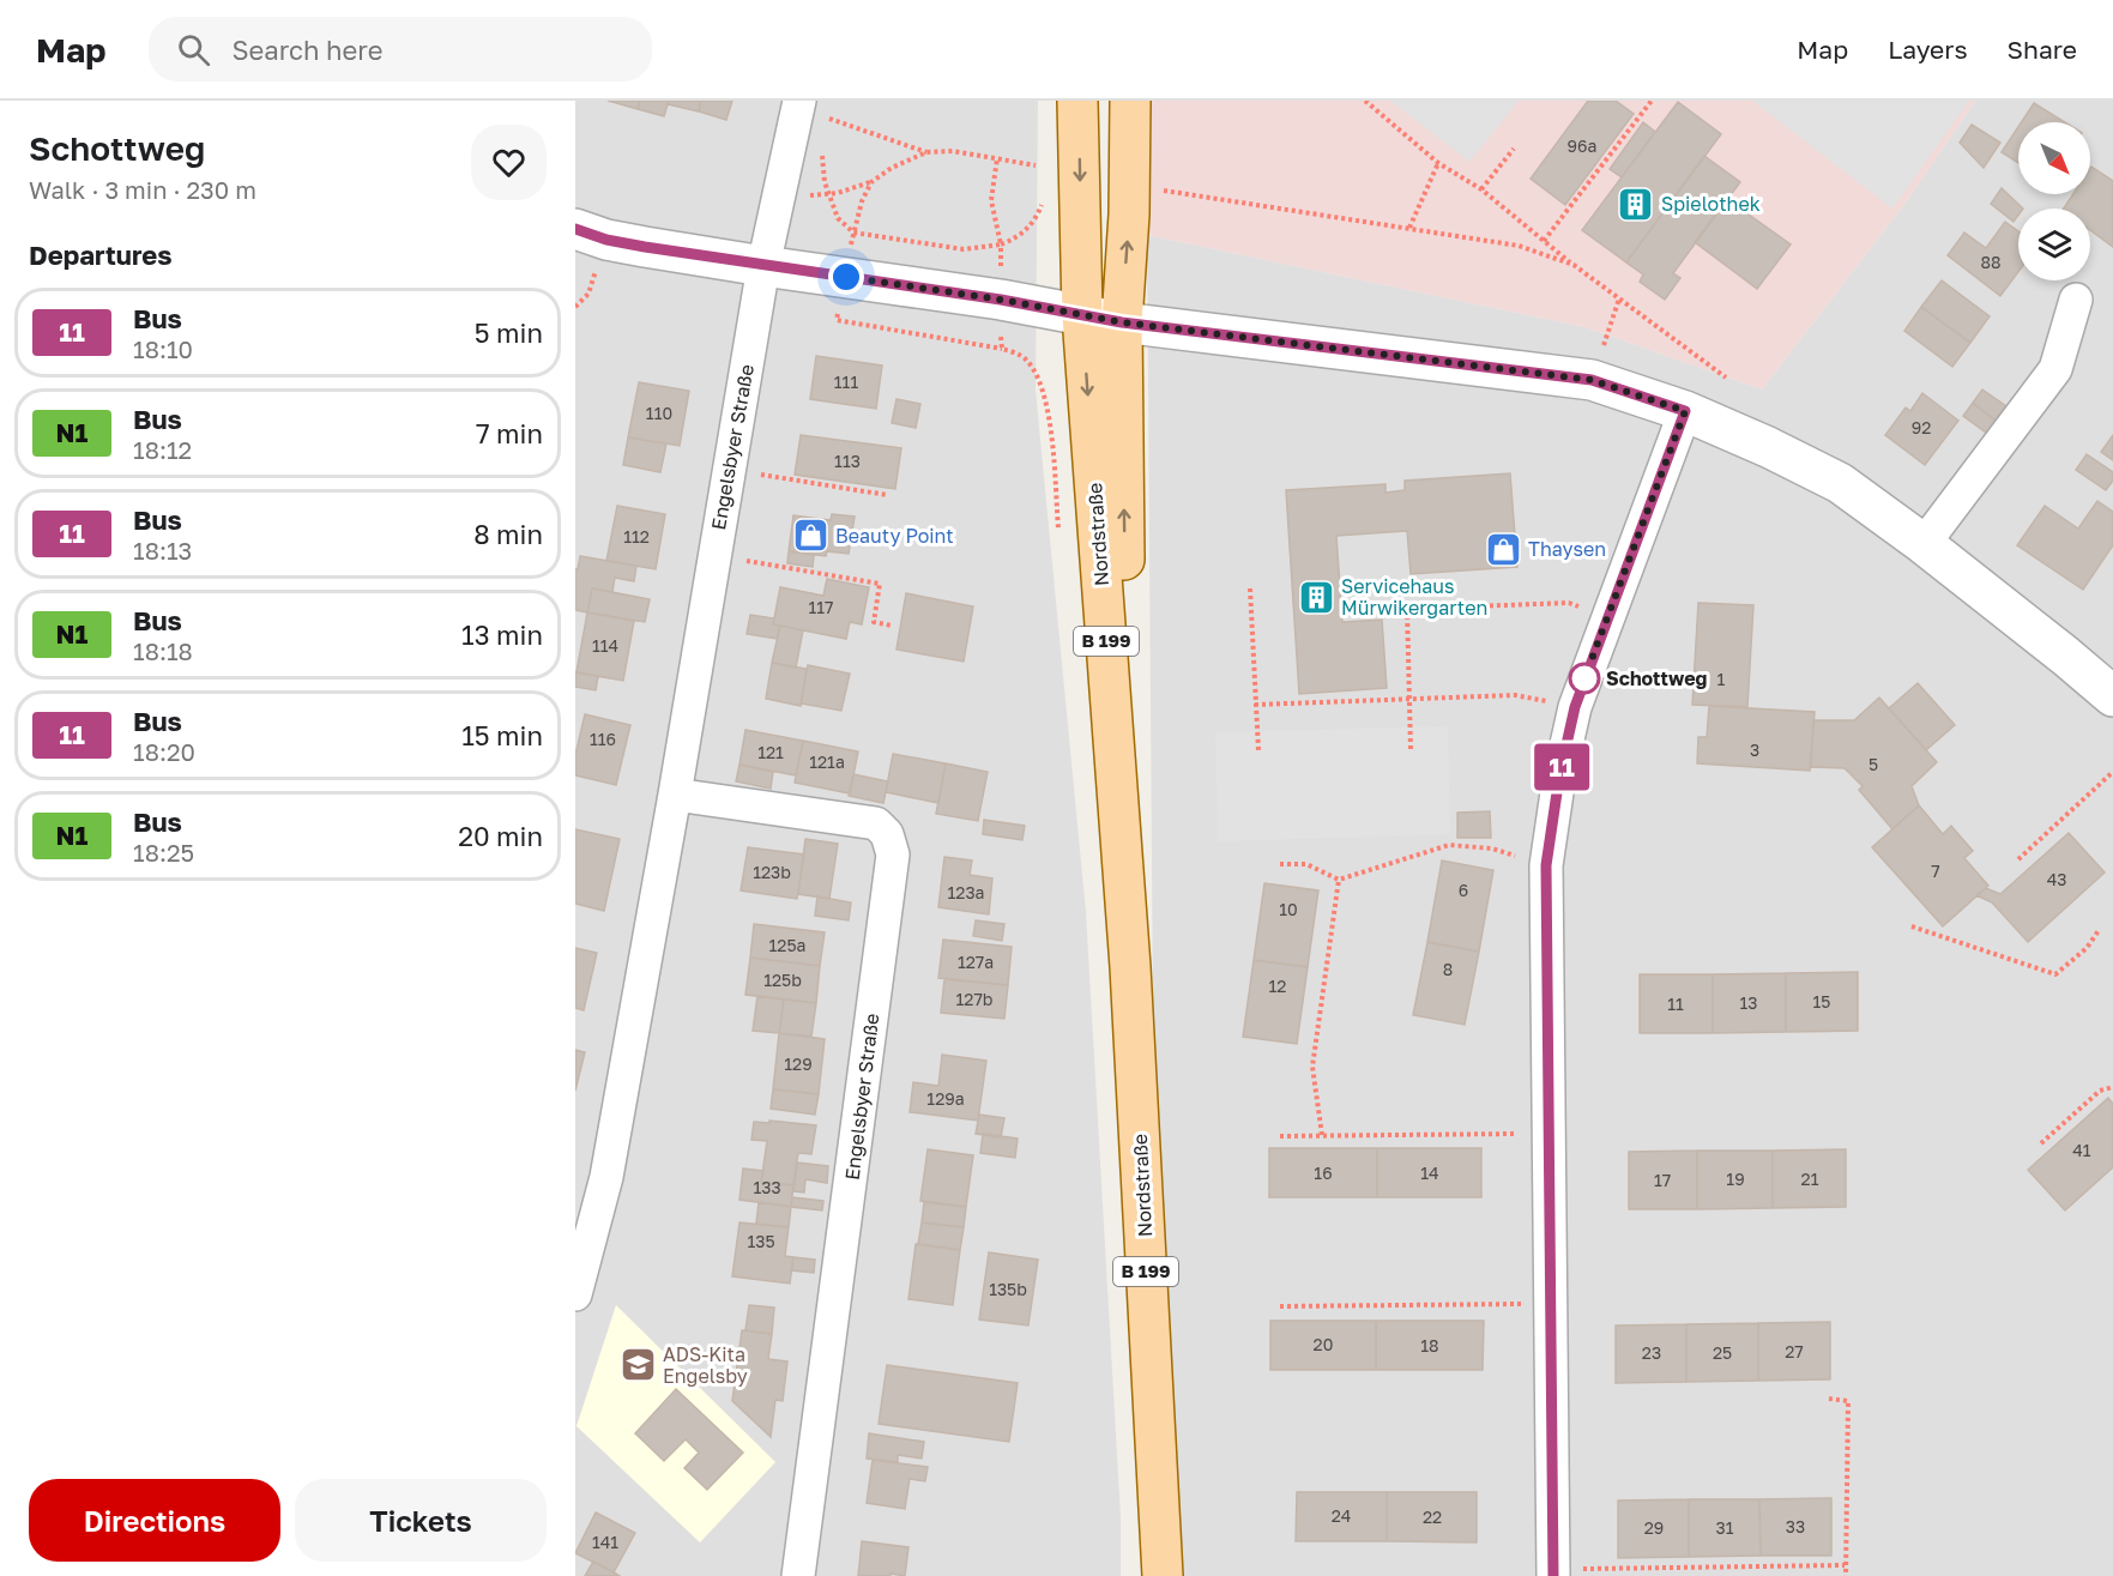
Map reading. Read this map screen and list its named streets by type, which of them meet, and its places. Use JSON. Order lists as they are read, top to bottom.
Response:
{
  "streets": {
    "main road": ["Nordstraße", "B 199"],
    "street": ["Engelsbyer Straße"]
  },
  "places": {
    "building": ["Spielothek", "Servicehaus Mürwikergarten"],
    "shop": ["Beauty Point", "Thaysen"],
    "other": ["Schottweg"],
    "school or university": ["ADS-Kita Engelsby"]
  },
  "lines": ["bus line 11"],
  "house_numbers": [
    "96a",
    "88",
    "111",
    "110",
    "92",
    "113",
    "112",
    "117",
    "114",
    "1",
    "116",
    "3",
    "121",
    "121a",
    "5",
    "7",
    "123b",
    "43",
    "6",
    "123a",
    "10",
    "125a",
    "127a",
    "8",
    "125b",
    "12",
    "127b",
    "15",
    "13",
    "11",
    "129",
    "129a",
    "41",
    "16",
    "14",
    "19",
    "21",
    "17",
    "133",
    "135",
    "135b",
    "20",
    "18",
    "27",
    "23",
    "25",
    "24",
    "22",
    "33",
    "29",
    "31",
    "141"
  ],
  "north": "bottom right",
  "page": {
    "header": "Map",
    "search": "Search here",
    "nav": ["Map", "Layers", "Share"],
    "heading": [
      ["Schottweg", "Walk · 3 min · 230 m"],
      "Departures"
    ],
    "on_map": "11",
    "list": [
      {
        "mark": "11",
        "name": "Bus",
        "note": "18:10",
        "value": "5 min"
      },
      {
        "mark": "N1",
        "name": "Bus",
        "note": "18:12",
        "value": "7 min"
      },
      {
        "mark": "11",
        "name": "Bus",
        "note": "18:13",
        "value": "8 min"
      },
      {
        "mark": "N1",
        "name": "Bus",
        "note": "18:18",
        "value": "13 min"
      },
      {
        "mark": "11",
        "name": "Bus",
        "note": "18:20",
        "value": "15 min"
      },
      {
        "mark": "N1",
        "name": "Bus",
        "note": "18:25",
        "value": "20 min"
      }
    ],
    "buttons": ["Directions", "Tickets"]
  }
}
